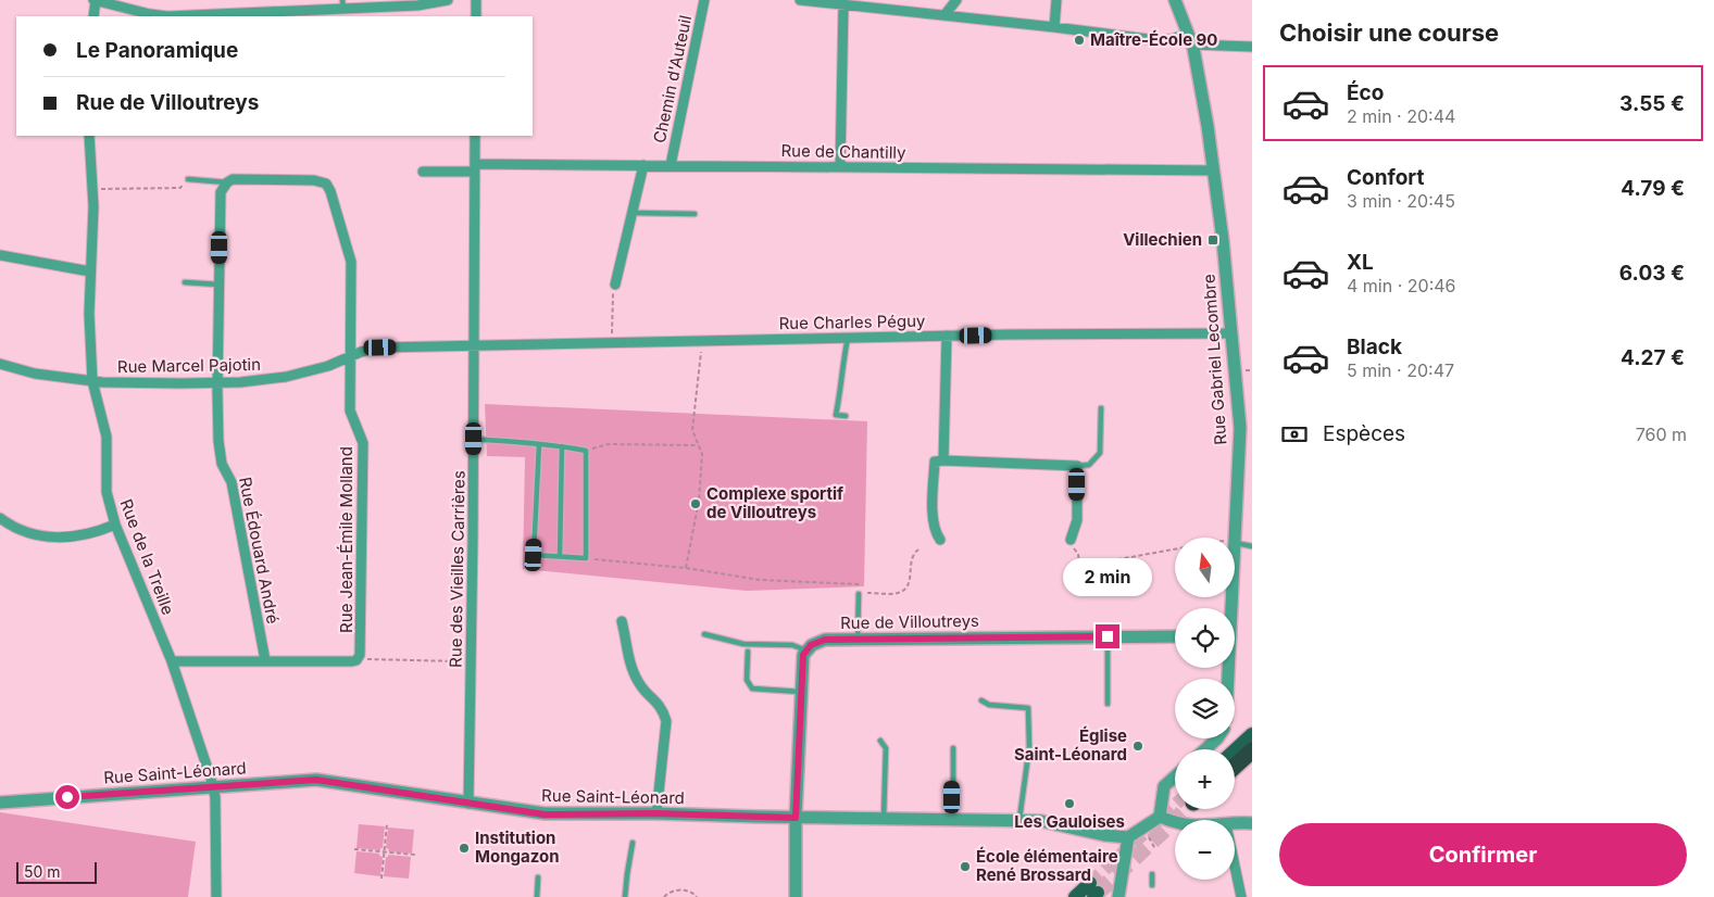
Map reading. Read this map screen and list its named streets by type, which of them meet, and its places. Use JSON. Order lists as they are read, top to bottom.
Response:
{
  "streets": {
    "street": [
      "Chemin d'Auteuil",
      "Rue de Chantilly",
      "Rue Charles Péguy",
      "Rue Gabriel Lecombre",
      "Rue Marcel Pajotin",
      "Rue Jean-Émile Molland",
      "Rue Édouard André",
      "Rue de la Treille",
      "Rue des Vieilles Carrières",
      "Rue de Villoutreys",
      "Rue Saint-Léonard"
    ]
  },
  "crossings": [
    ["Chemin d'Auteuil", "Rue de Chantilly"],
    ["Rue de Chantilly", "Rue Gabriel Lecombre"],
    ["Rue de Chantilly", "Rue des Vieilles Carrières"],
    ["Rue Charles Péguy", "Rue Gabriel Lecombre"],
    ["Rue Charles Péguy", "Rue Marcel Pajotin"],
    ["Rue Charles Péguy", "Rue des Vieilles Carrières"],
    ["Rue Marcel Pajotin", "Rue Jean-Émile Molland"],
    ["Rue Marcel Pajotin", "Rue Édouard André"],
    ["Rue Marcel Pajotin", "Rue de la Treille"],
    ["Rue Marcel Pajotin", "Rue des Vieilles Carrières"],
    ["Rue Jean-Émile Molland", "Rue Édouard André"],
    ["Rue de la Treille", "Rue Saint-Léonard"],
    ["Rue des Vieilles Carrières", "Rue Saint-Léonard"]
  ],
  "places": {
    "other": [
      "Maître-École 90",
      "Complexe sportif de Villoutreys",
      "Église Saint-Léonard",
      "Les Gauloises",
      "Institution Mongazon",
      "École élémentaire René Brossard"
    ],
    "transit": ["Villechien"]
  },
  "scale_bar": "50 m",
  "north": "top",
  "page": {
    "heading": "Choisir une course",
    "banner": ["Le Panoramique", "Rue de Villoutreys"],
    "list": [
      {
        "name": "Éco",
        "note": "2 min · 20:44",
        "value": "3.55 €"
      },
      {
        "name": "Confort",
        "note": "3 min · 20:45",
        "value": "4.79 €"
      },
      {
        "name": "XL",
        "note": "4 min · 20:46",
        "value": "6.03 €"
      },
      {
        "name": "Black",
        "note": "5 min · 20:47",
        "value": "4.27 €"
      }
    ],
    "pay": ["Espèces", "760 m"],
    "map_buttons": ["+", "−"],
    "bubble": "2 min",
    "buttons": "Confirmer",
    "scale": "50 m"
  }
}
